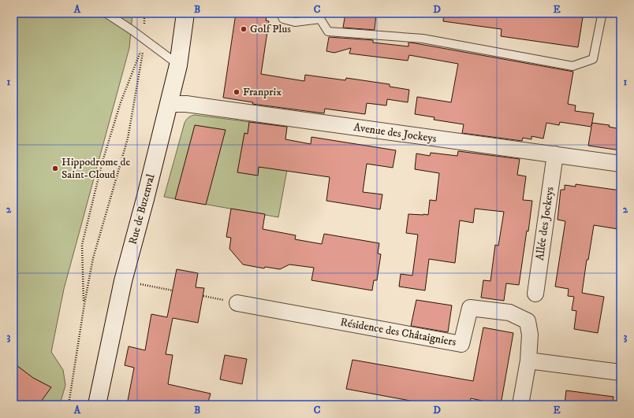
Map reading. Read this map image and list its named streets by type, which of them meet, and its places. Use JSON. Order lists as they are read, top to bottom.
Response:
{
  "streets": {
    "main road": ["Rue de Buzenval"],
    "street": ["Avenue des Jockeys", "Allée des Jockeys", "Résidence des Châtaigniers"]
  },
  "crossings": [
    ["Avenue des Jockeys", "Rue de Buzenval"],
    ["Avenue des Jockeys", "Allée des Jockeys"]
  ],
  "places": ["Golf Plus", "Franprix", "Hippodrome de Saint-Cloud"],
  "grid": {
    "columns": [
      "A",
      "B",
      "C",
      "D",
      "E"
    ],
    "rows": ["1", "2", "3"]
  }
}
